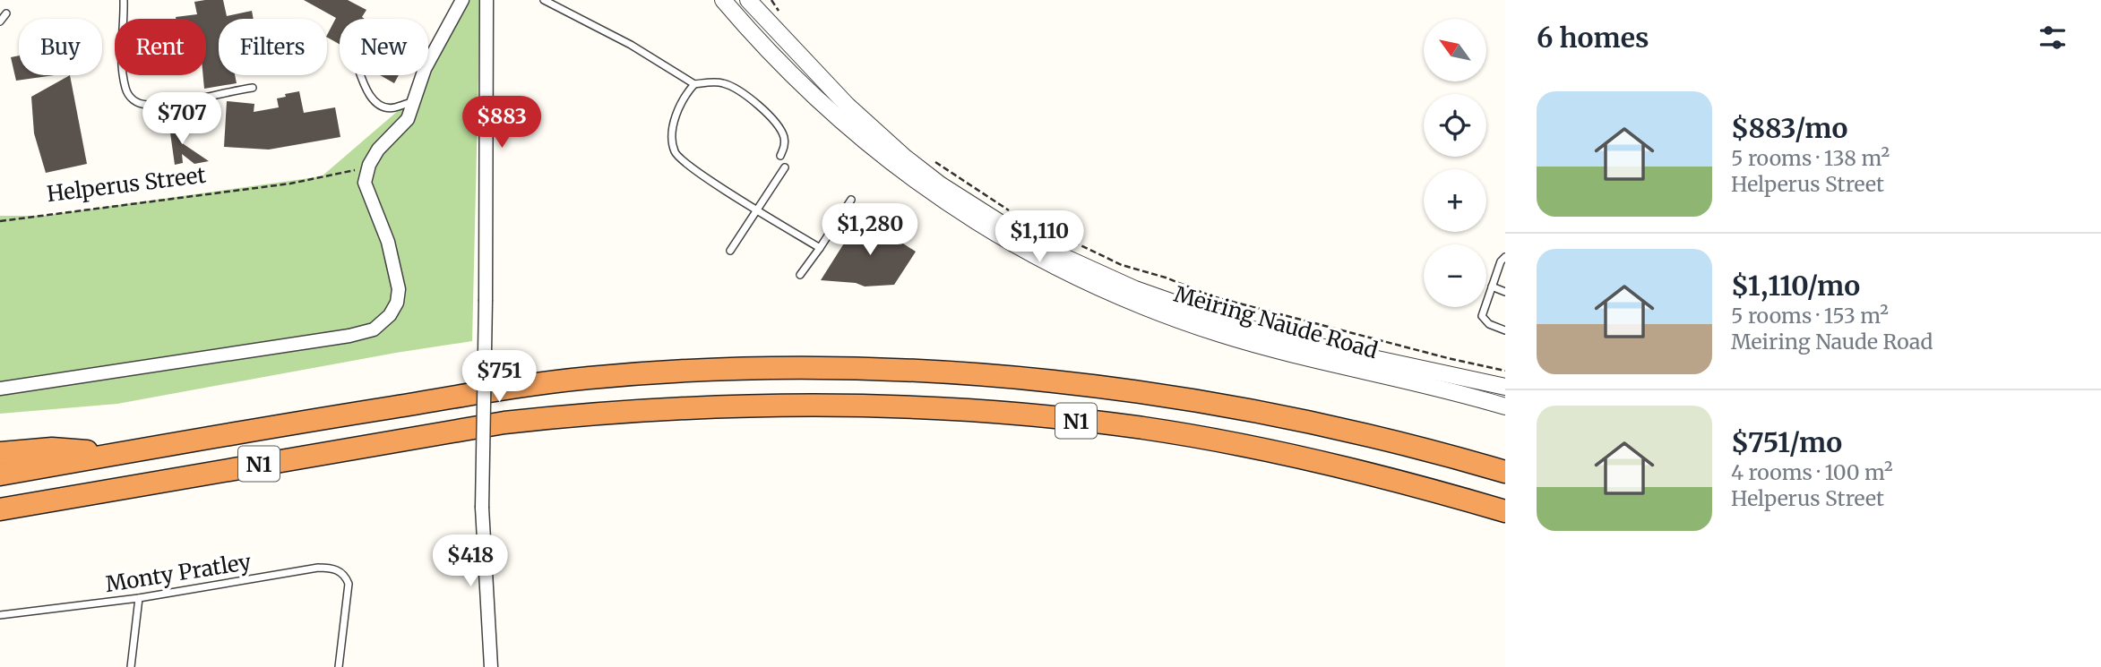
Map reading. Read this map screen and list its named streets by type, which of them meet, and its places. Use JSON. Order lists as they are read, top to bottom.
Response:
{
  "streets": {
    "highway": ["N1"],
    "street": ["Meiring Naude Road"],
    "lane": ["Monty Pratley"],
    "path": ["Helperus Street"]
  },
  "north": "top left",
  "page": {
    "heading": "6 homes",
    "map_buttons": ["+", "−"],
    "chip": [
      "Buy",
      "Rent",
      "Filters",
      "New"
    ],
    "list": [
      {
        "name": "$883/mo",
        "note": "5 rooms · 138 m² · Helperus Street"
      },
      {
        "name": "$1,110/mo",
        "note": "5 rooms · 153 m² · Meiring Naude Road"
      },
      {
        "name": "$751/mo",
        "note": "4 rooms · 100 m² · Helperus Street"
      }
    ],
    "price": [
      "$707",
      "$883",
      "$1,280",
      "$1,110",
      "$751",
      "$418"
    ]
  }
}
